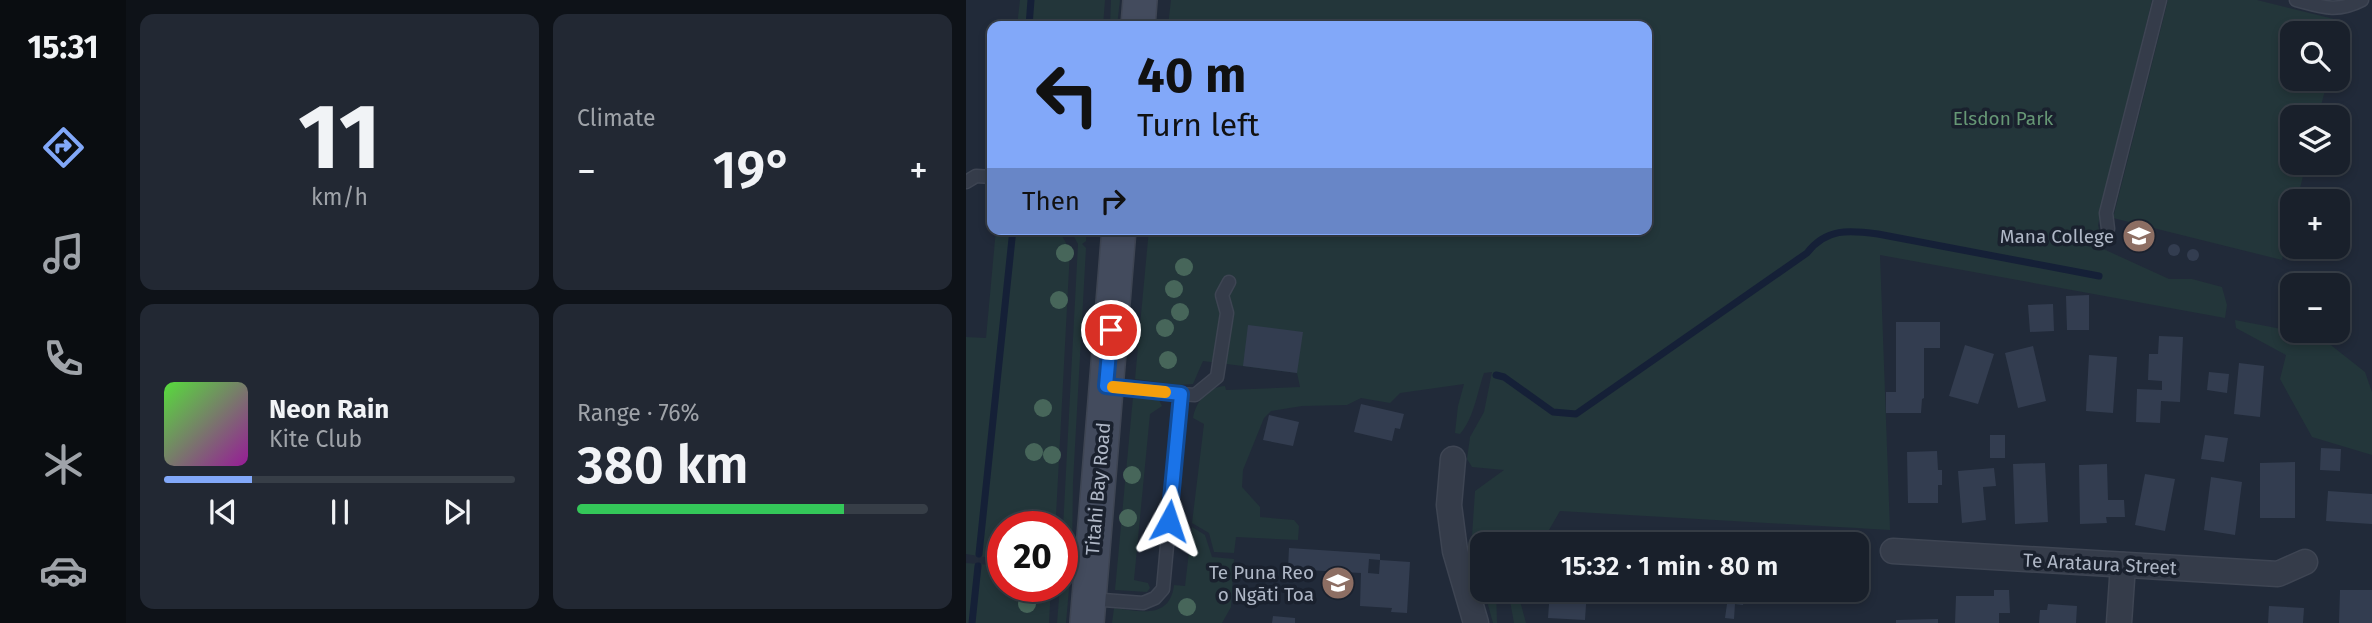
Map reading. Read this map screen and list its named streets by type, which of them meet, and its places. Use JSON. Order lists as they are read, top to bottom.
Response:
{
  "streets": {
    "main road": ["Titahi Bay Road"],
    "street": ["Te Arataura Street"]
  },
  "parks": ["Elsdon Park"],
  "places": {
    "school or university": ["Mana College", "Te Puna Reo o Ngāti Toa"]
  },
  "page": {
    "tabs": "15:31",
    "tile": [
      ["11", "km/h"],
      "Climate",
      ["Range · 76%", "380 km"]
    ],
    "map_buttons": ["+", "−"],
    "turn": ["40 m", "Turn left"],
    "heat": ["−", "19°", "+"],
    "then": "Then",
    "song": ["Neon Rain", "Kite Club"],
    "limit": "20",
    "trip": "15:32 · 1 min · 80 m"
  }
}
